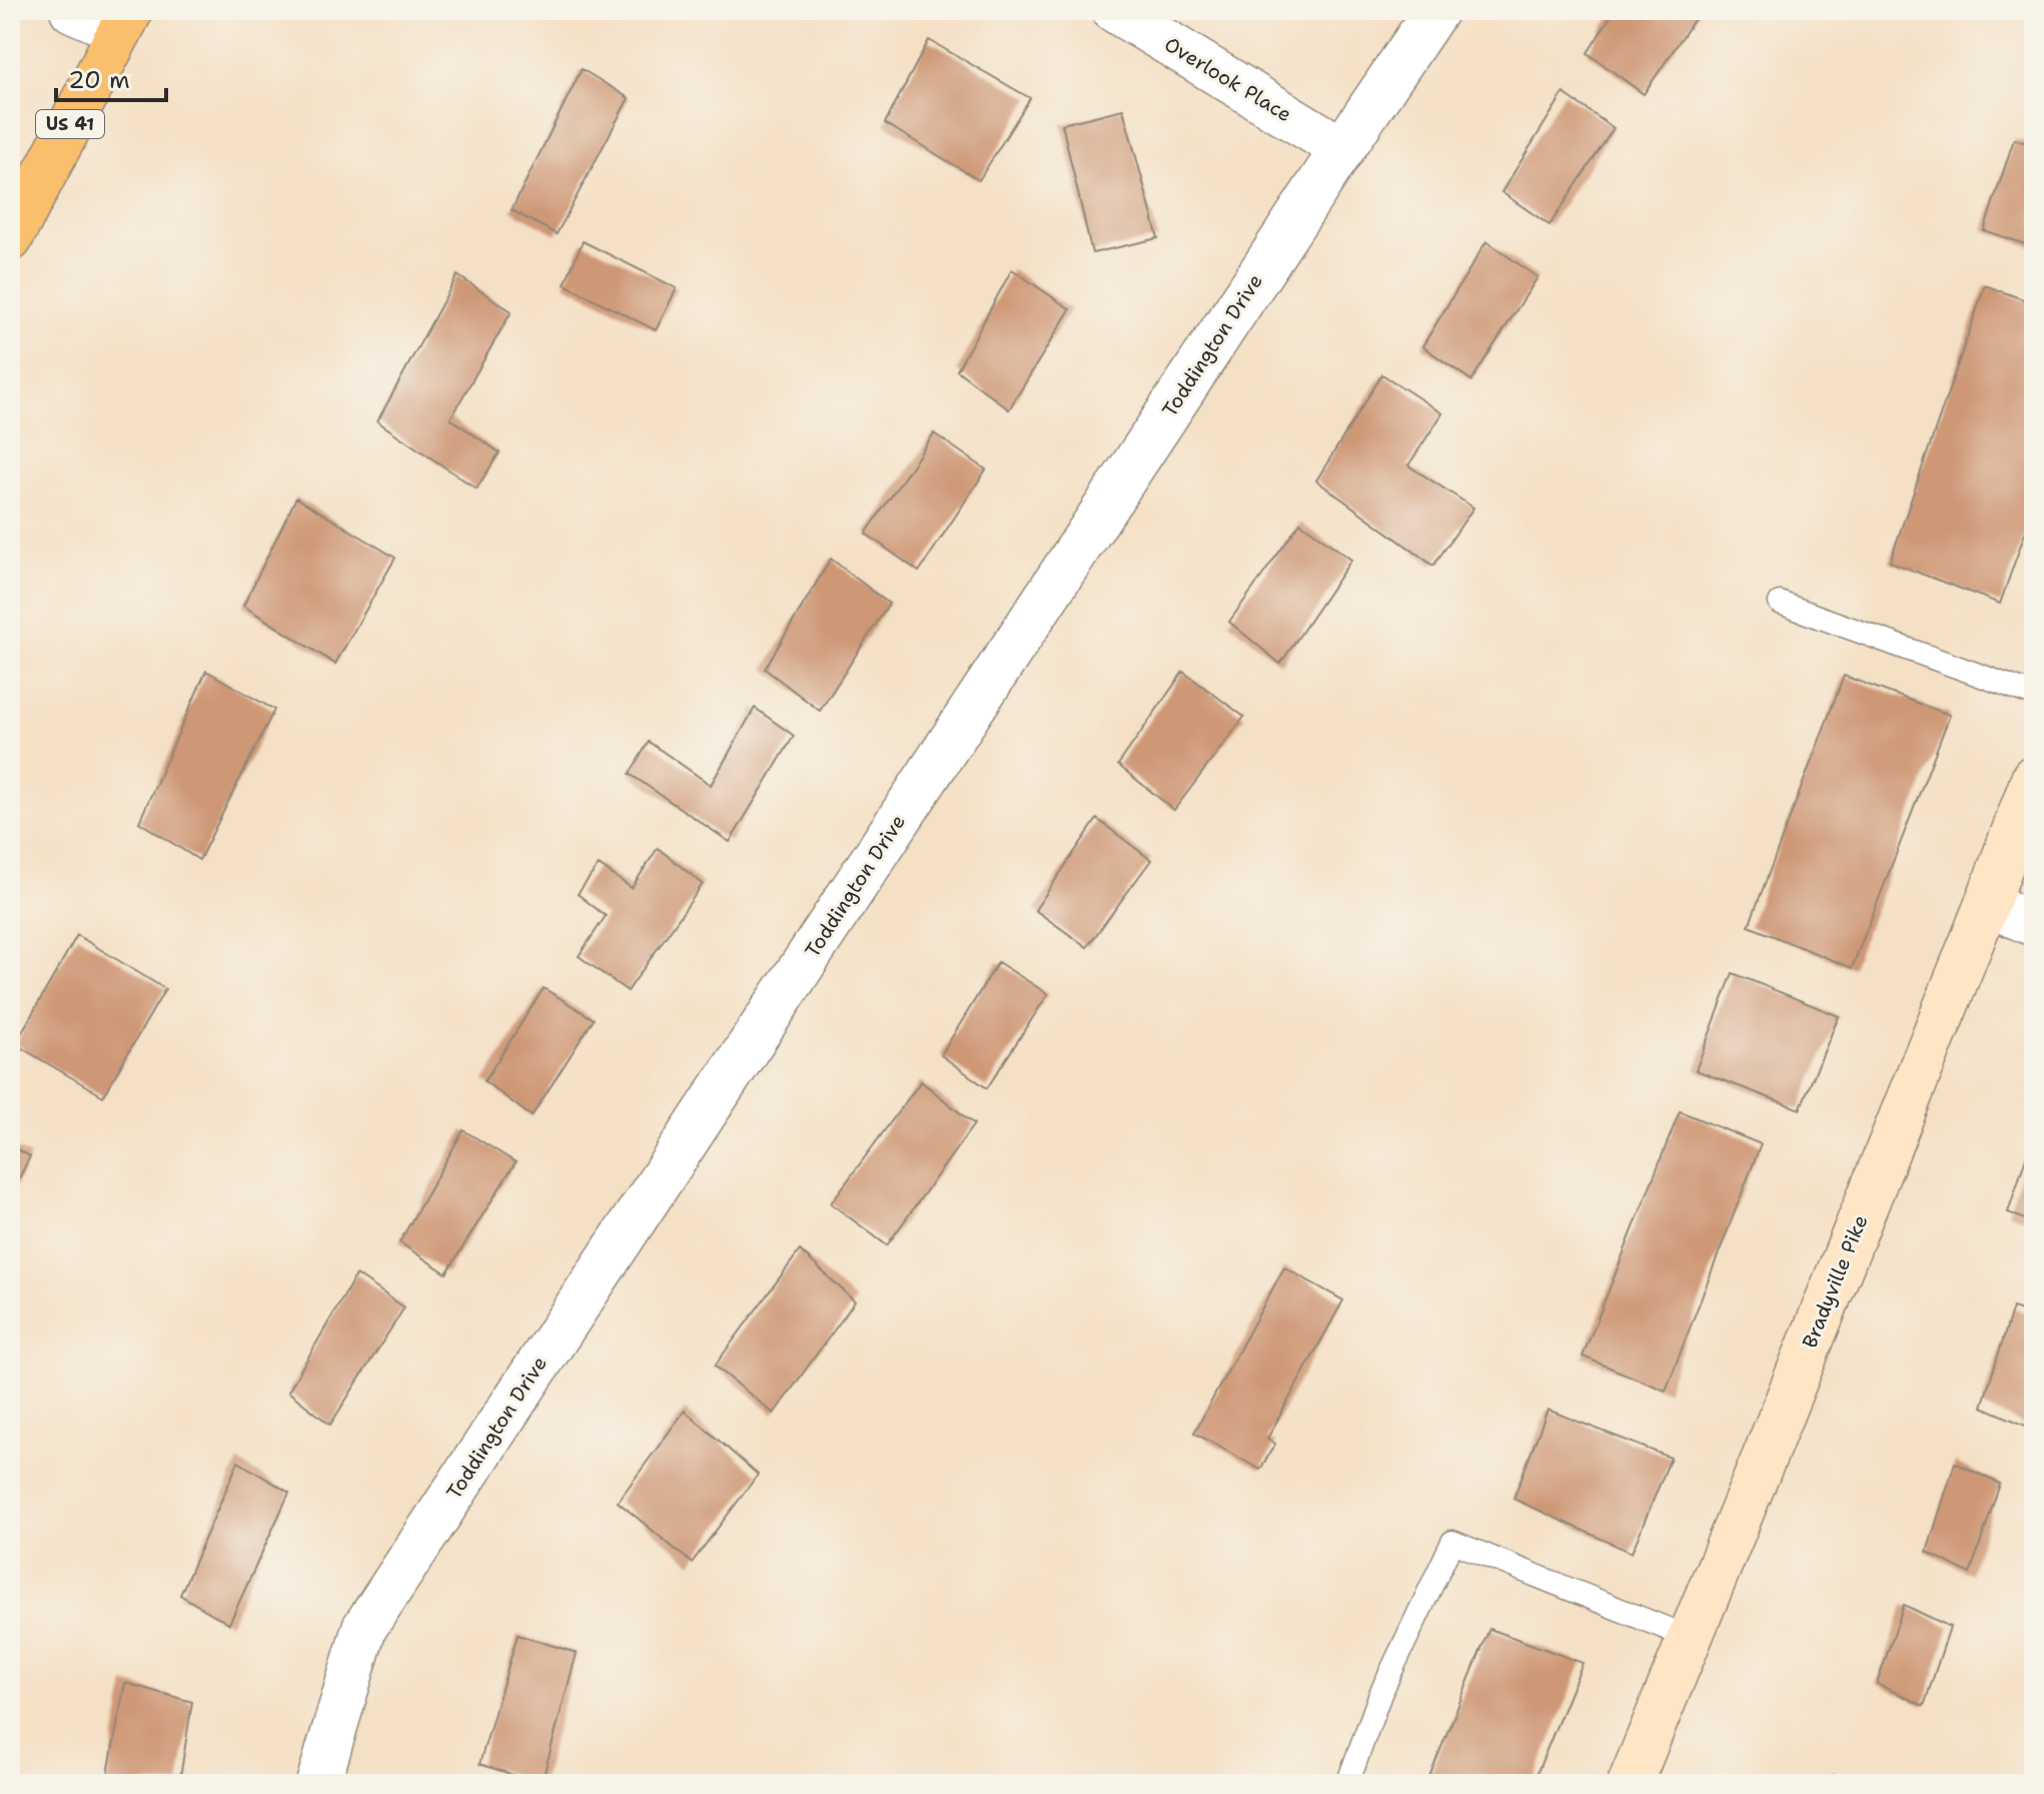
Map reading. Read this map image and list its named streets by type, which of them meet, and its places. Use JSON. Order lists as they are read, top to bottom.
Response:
{
  "streets": {
    "main road": ["US 41", "Bradyville Pike"],
    "street": ["Overlook Place", "Toddington Drive"]
  },
  "crossings": [
    ["Overlook Place", "Toddington Drive"]
  ],
  "scale_bar": "20 m"
}
